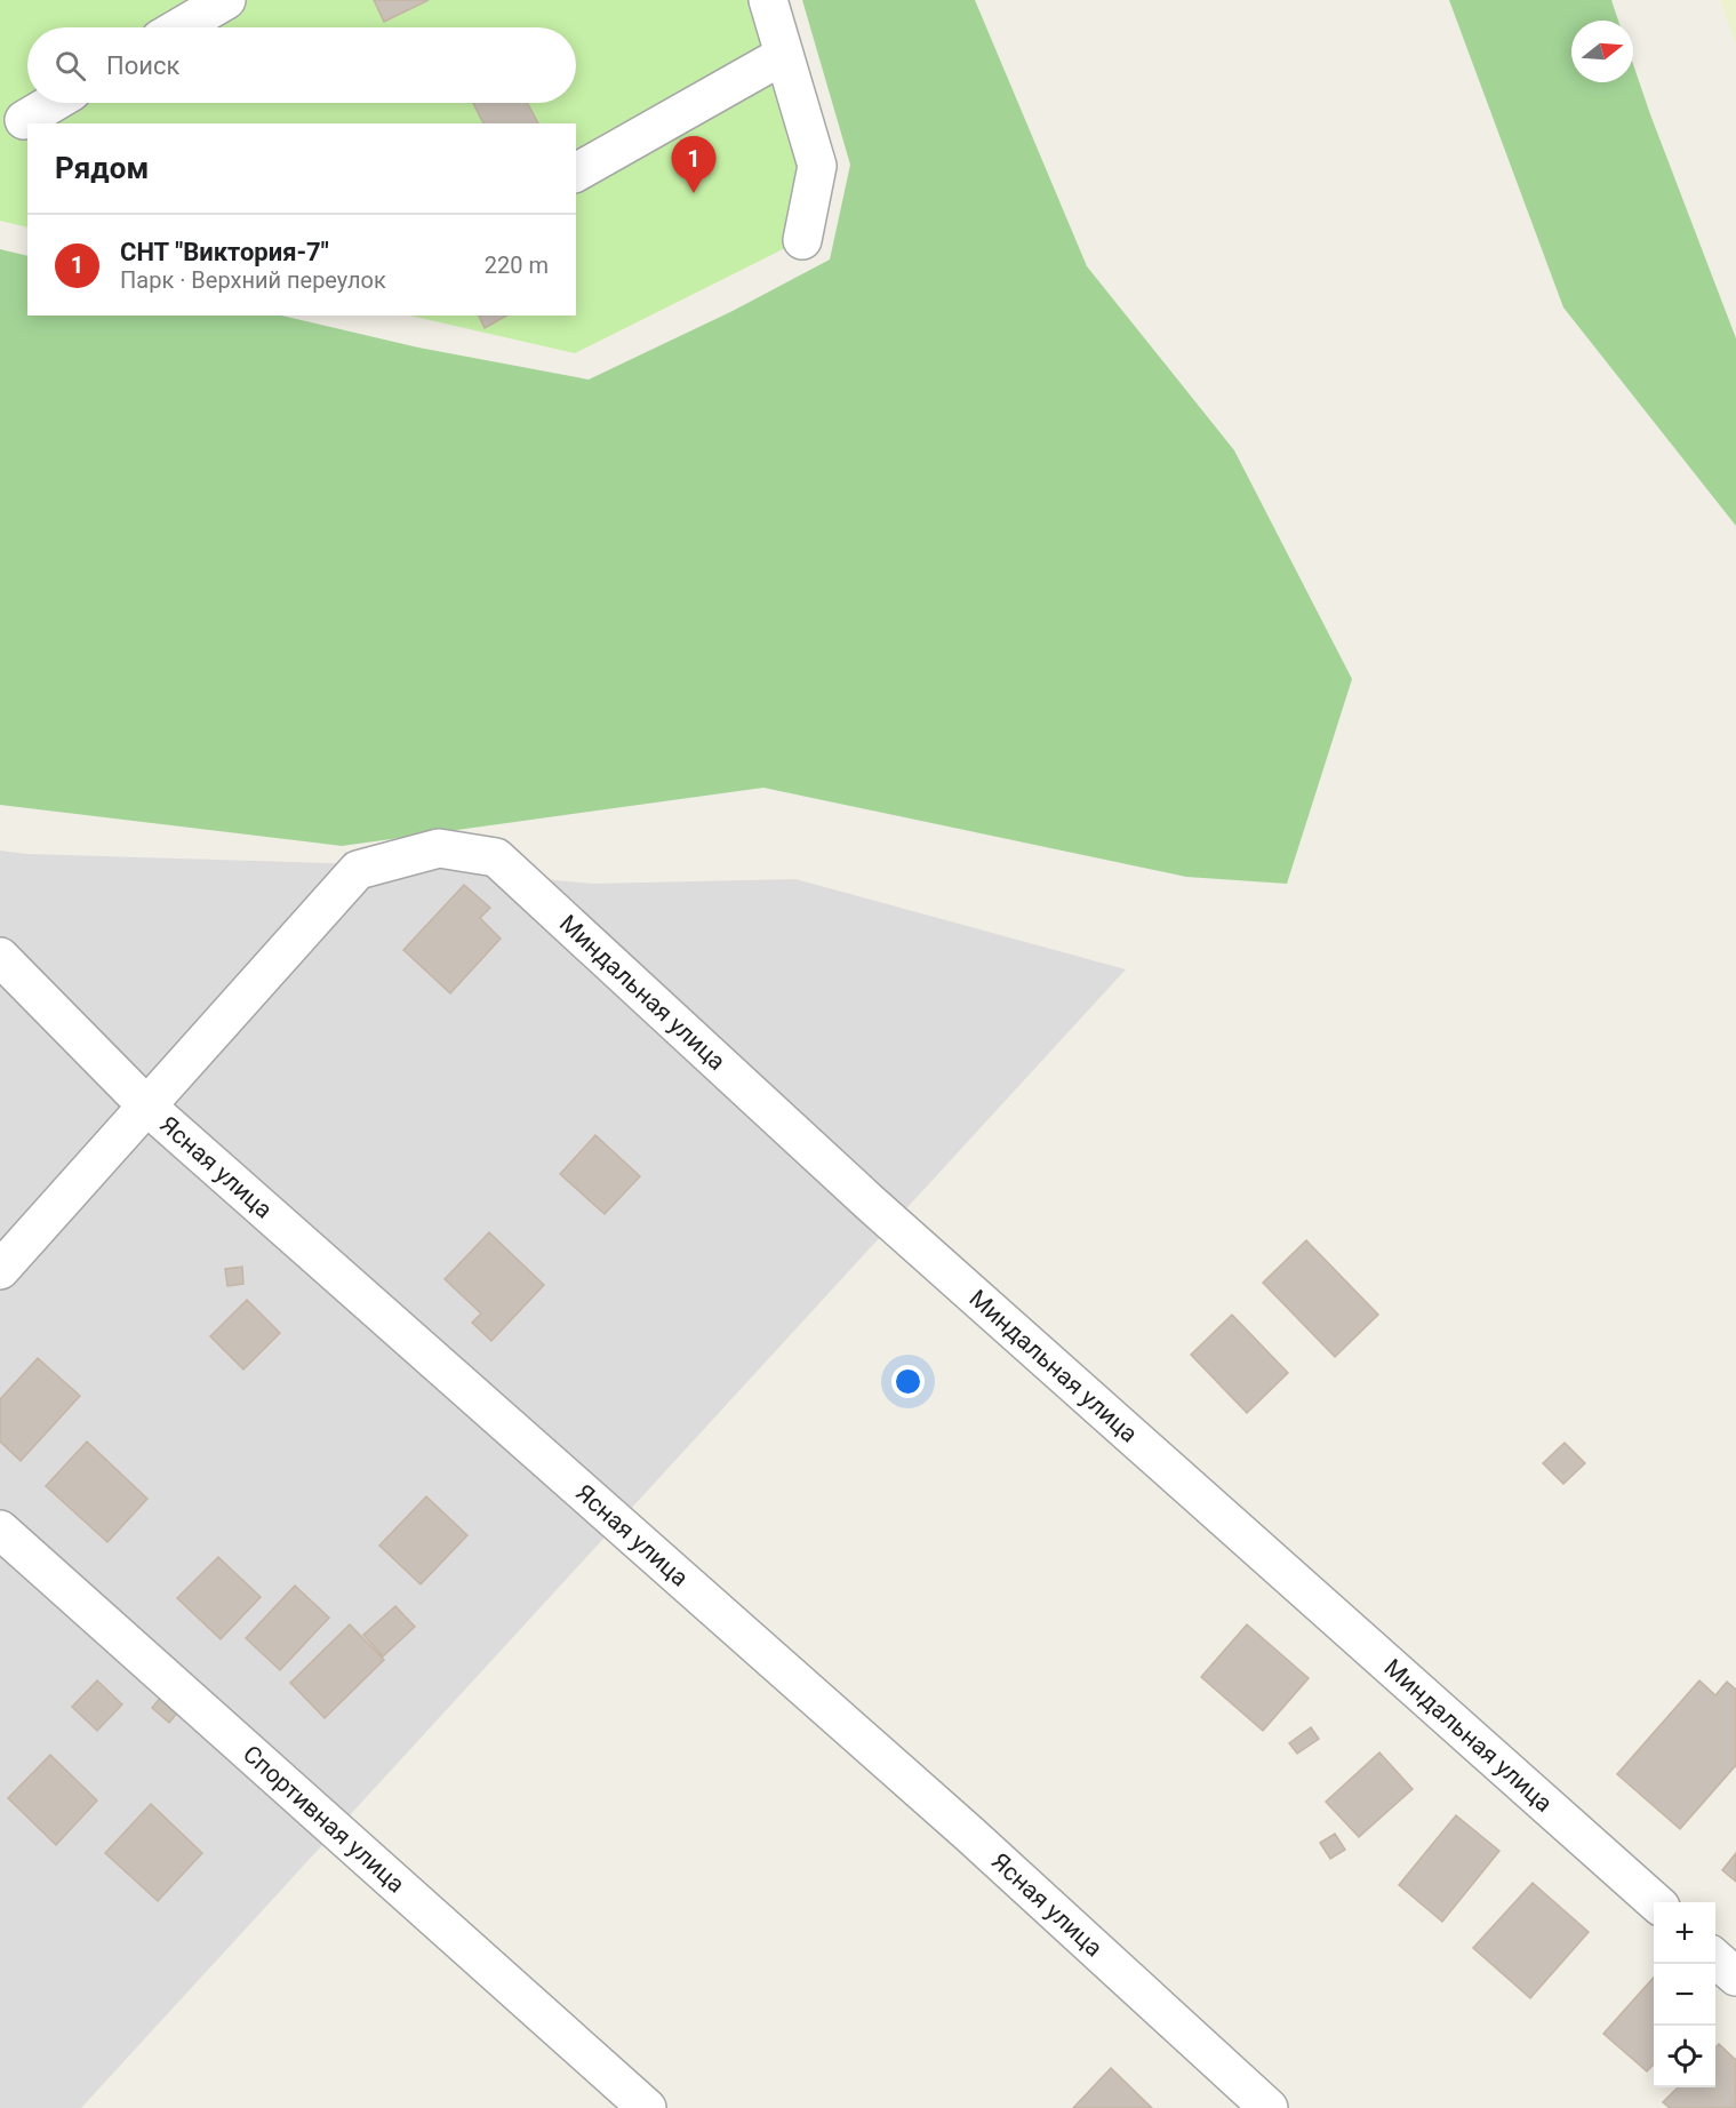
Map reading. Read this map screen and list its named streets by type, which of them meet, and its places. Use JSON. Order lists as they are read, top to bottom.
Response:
{
  "streets": {
    "street": ["Миндальная улица", "Ясная улица", "Спортивная улица"]
  },
  "crossings": [
    ["Миндальная улица", "Ясная улица"]
  ],
  "north": "right",
  "page": {
    "search": "Поиск",
    "heading": "Рядом",
    "pins": "1",
    "list": [
      {
        "mark": "1",
        "name": "СНТ \"Виктория-7\"",
        "note": "Парк · Верхний переулок",
        "value": "220 m"
      }
    ],
    "map_buttons": ["+", "−"]
  }
}
